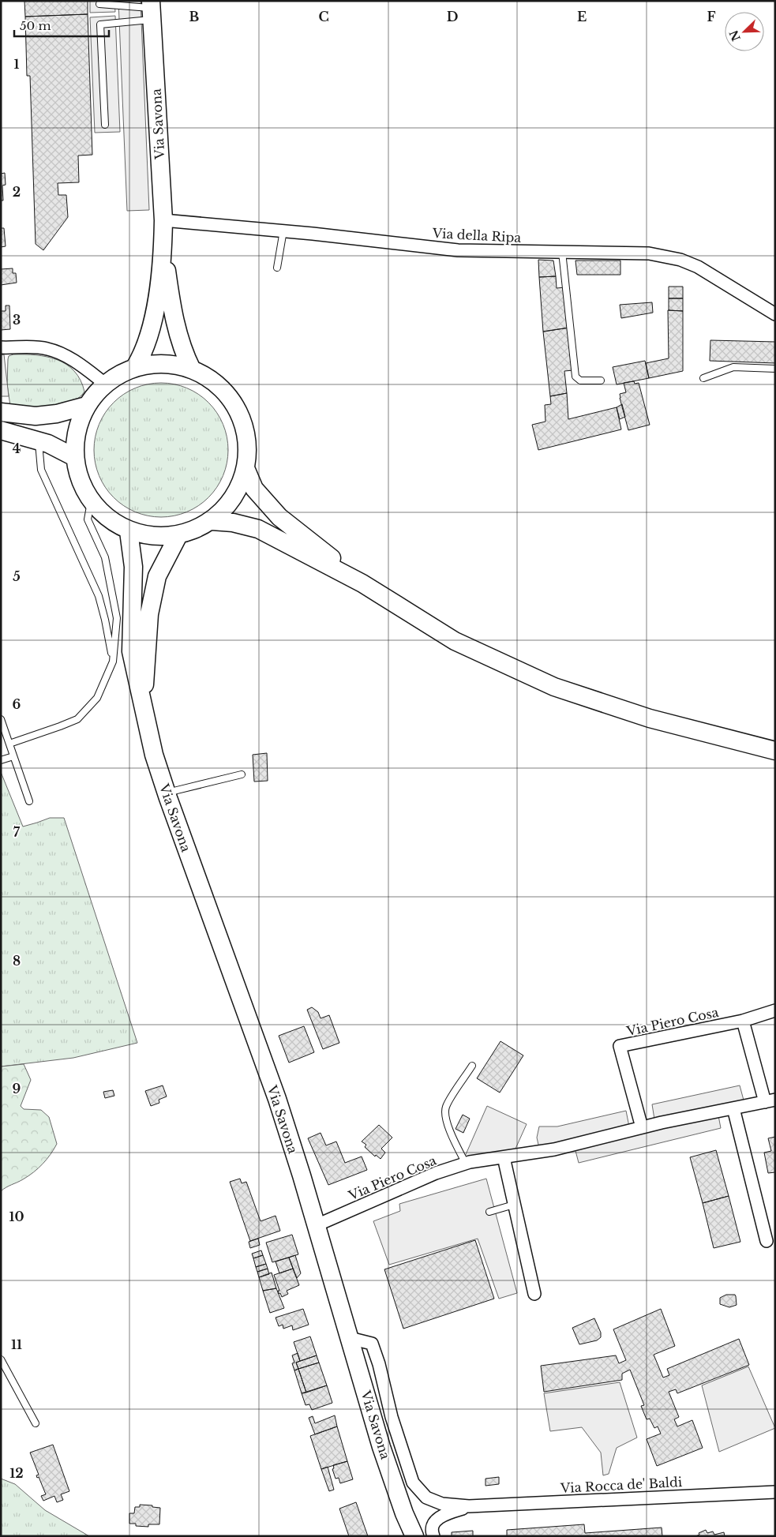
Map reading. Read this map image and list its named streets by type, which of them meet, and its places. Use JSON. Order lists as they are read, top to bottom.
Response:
{
  "streets": {
    "main road": ["Via Savona"],
    "street": ["Via della Ripa", "Via Piero Cosa", "Via Rocca de' Baldi"]
  },
  "crossings": [
    ["Via Savona", "Via della Ripa"],
    ["Via Savona", "Via Piero Cosa"],
    ["Via Savona", "Via Rocca de' Baldi"]
  ],
  "scale_bar": "50 m",
  "north": "bottom left",
  "grid": {
    "columns": [
      "B",
      "C",
      "D",
      "E",
      "F"
    ],
    "rows": [
      "1",
      "2",
      "3",
      "4",
      "5",
      "6",
      "7",
      "8",
      "9",
      "10",
      "11",
      "12"
    ]
  }
}
